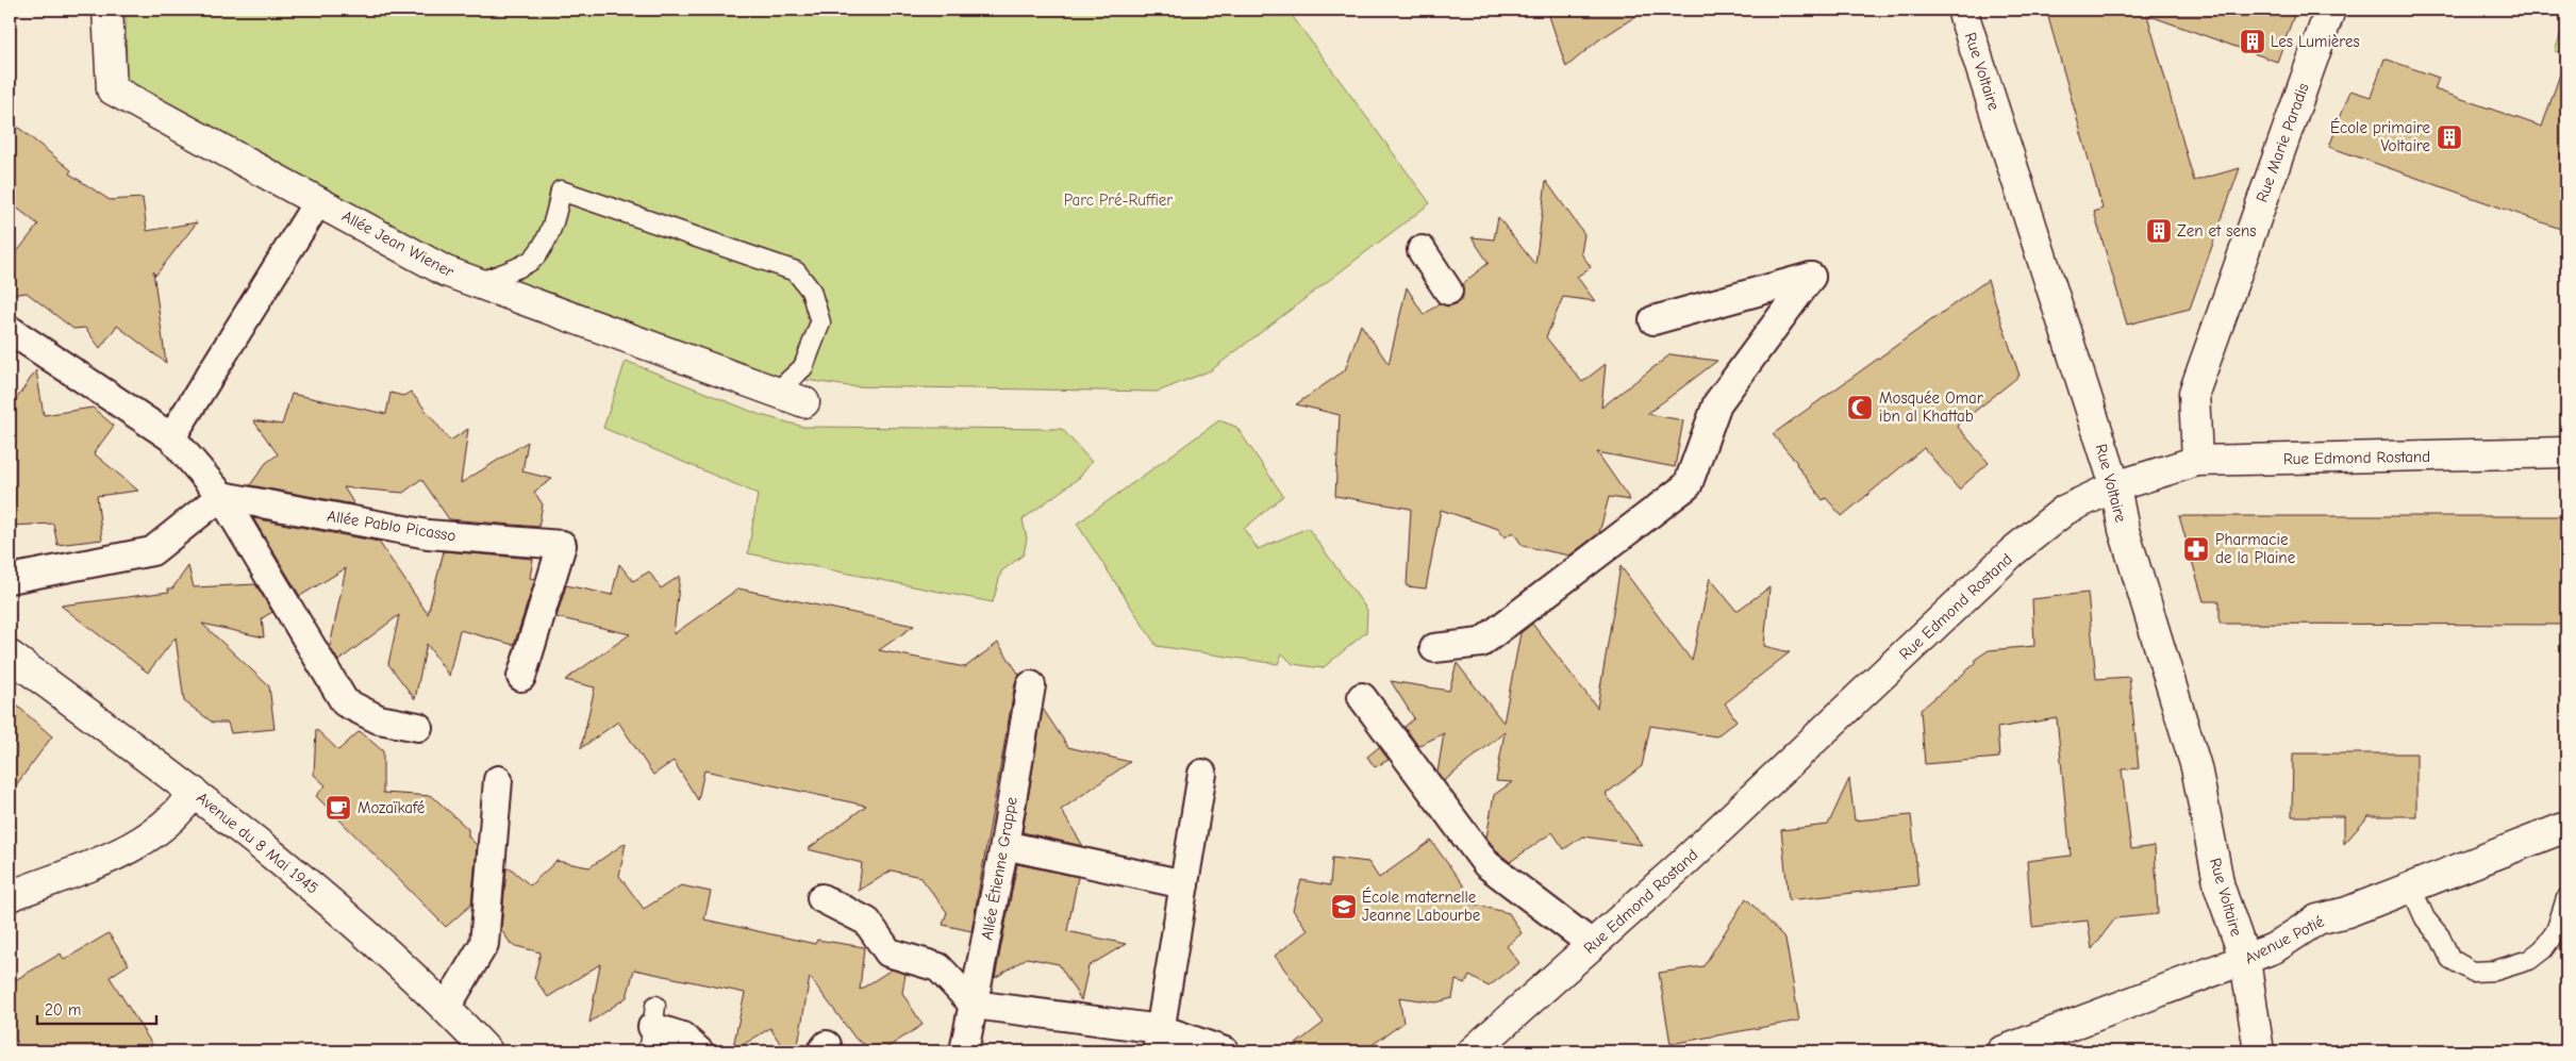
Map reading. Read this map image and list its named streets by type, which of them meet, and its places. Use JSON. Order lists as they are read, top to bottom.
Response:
{
  "streets": {
    "street": [
      "Rue Voltaire",
      "Rue Marie Paradis",
      "Allée Jean Wiener",
      "Rue Edmond Rostand",
      "Allée Pablo Picasso",
      "Avenue du 8 Mai 1945",
      "Allée Étienne Grappe",
      "Avenue Potié"
    ]
  },
  "crossings": [
    ["Rue Voltaire", "Rue Edmond Rostand"],
    ["Rue Voltaire", "Avenue Potié"],
    ["Rue Marie Paradis", "Rue Edmond Rostand"]
  ],
  "parks": ["Parc Pré-Ruffier"],
  "places": {
    "building": ["Les Lumières", "École primaire Voltaire", "Zen et sens"],
    "mosque": ["Mosquée Omar ibn al Khattab"],
    "pharmacy": ["Pharmacie de la Plaine"],
    "cafe": ["Mozaïkafé"],
    "school or university": ["École maternelle Jeanne Labourbe"]
  },
  "scale_bar": "20 m"
}
